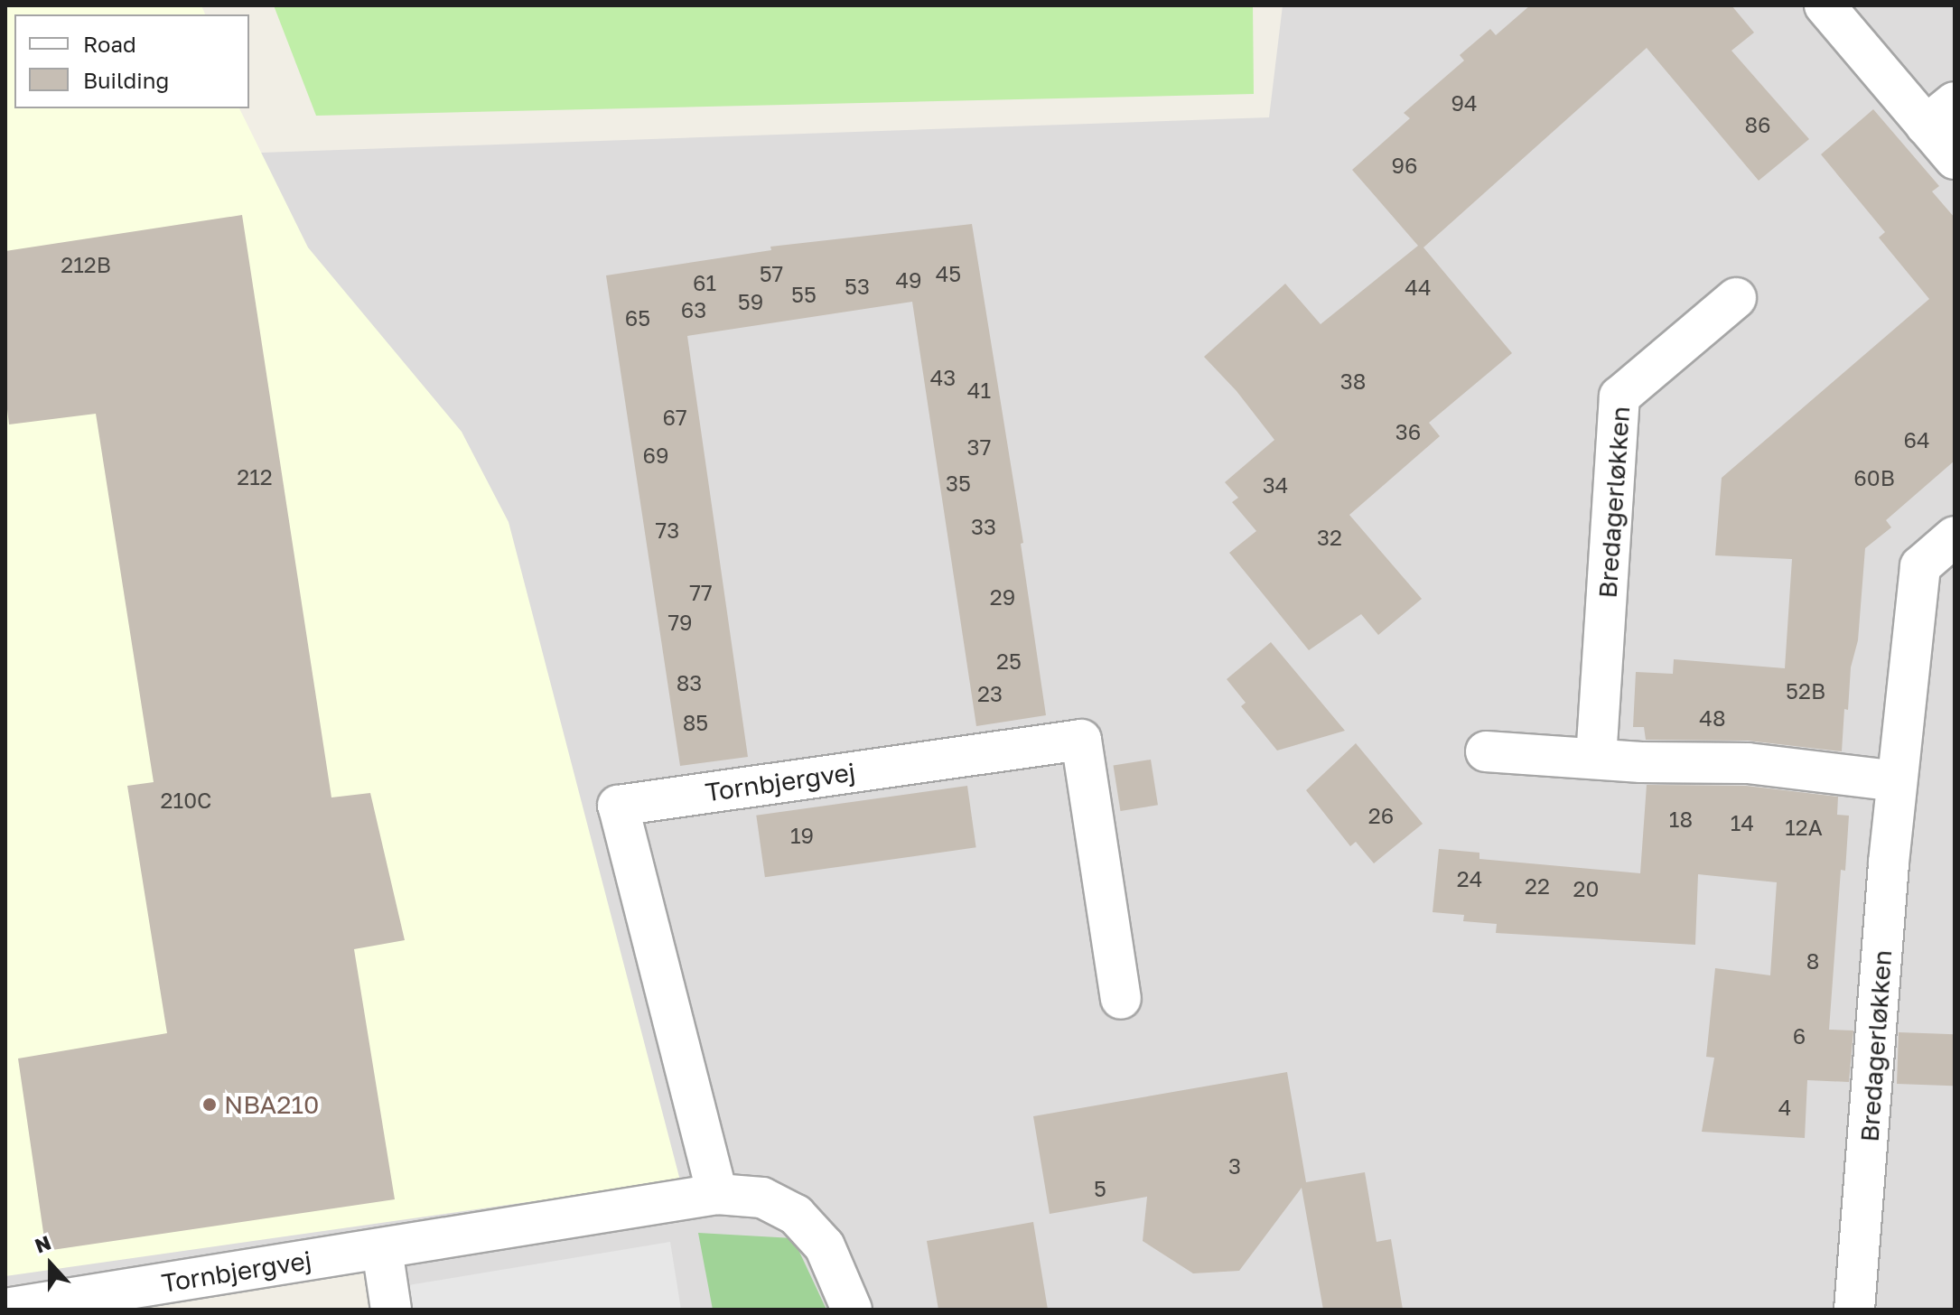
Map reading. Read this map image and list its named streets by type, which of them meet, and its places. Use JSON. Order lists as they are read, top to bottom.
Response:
{
  "streets": {
    "street": ["Bredagerløkken", "Tornbjergvej"]
  },
  "places": ["NBA210"],
  "house_numbers": [
    "94",
    "86",
    "96",
    "212B",
    "57",
    "45",
    "49",
    "61",
    "53",
    "44",
    "55",
    "59",
    "63",
    "65",
    "43",
    "38",
    "41",
    "67",
    "36",
    "64",
    "37",
    "69",
    "212",
    "60B",
    "35",
    "34",
    "33",
    "73",
    "32",
    "77",
    "29",
    "79",
    "25",
    "83",
    "52B",
    "23",
    "48",
    "85",
    "210C",
    "26",
    "18",
    "14",
    "12A",
    "19",
    "24",
    "22",
    "20",
    "8",
    "6",
    "4",
    "3",
    "5"
  ],
  "legend": ["Road", "Building"],
  "north": "top"
}
